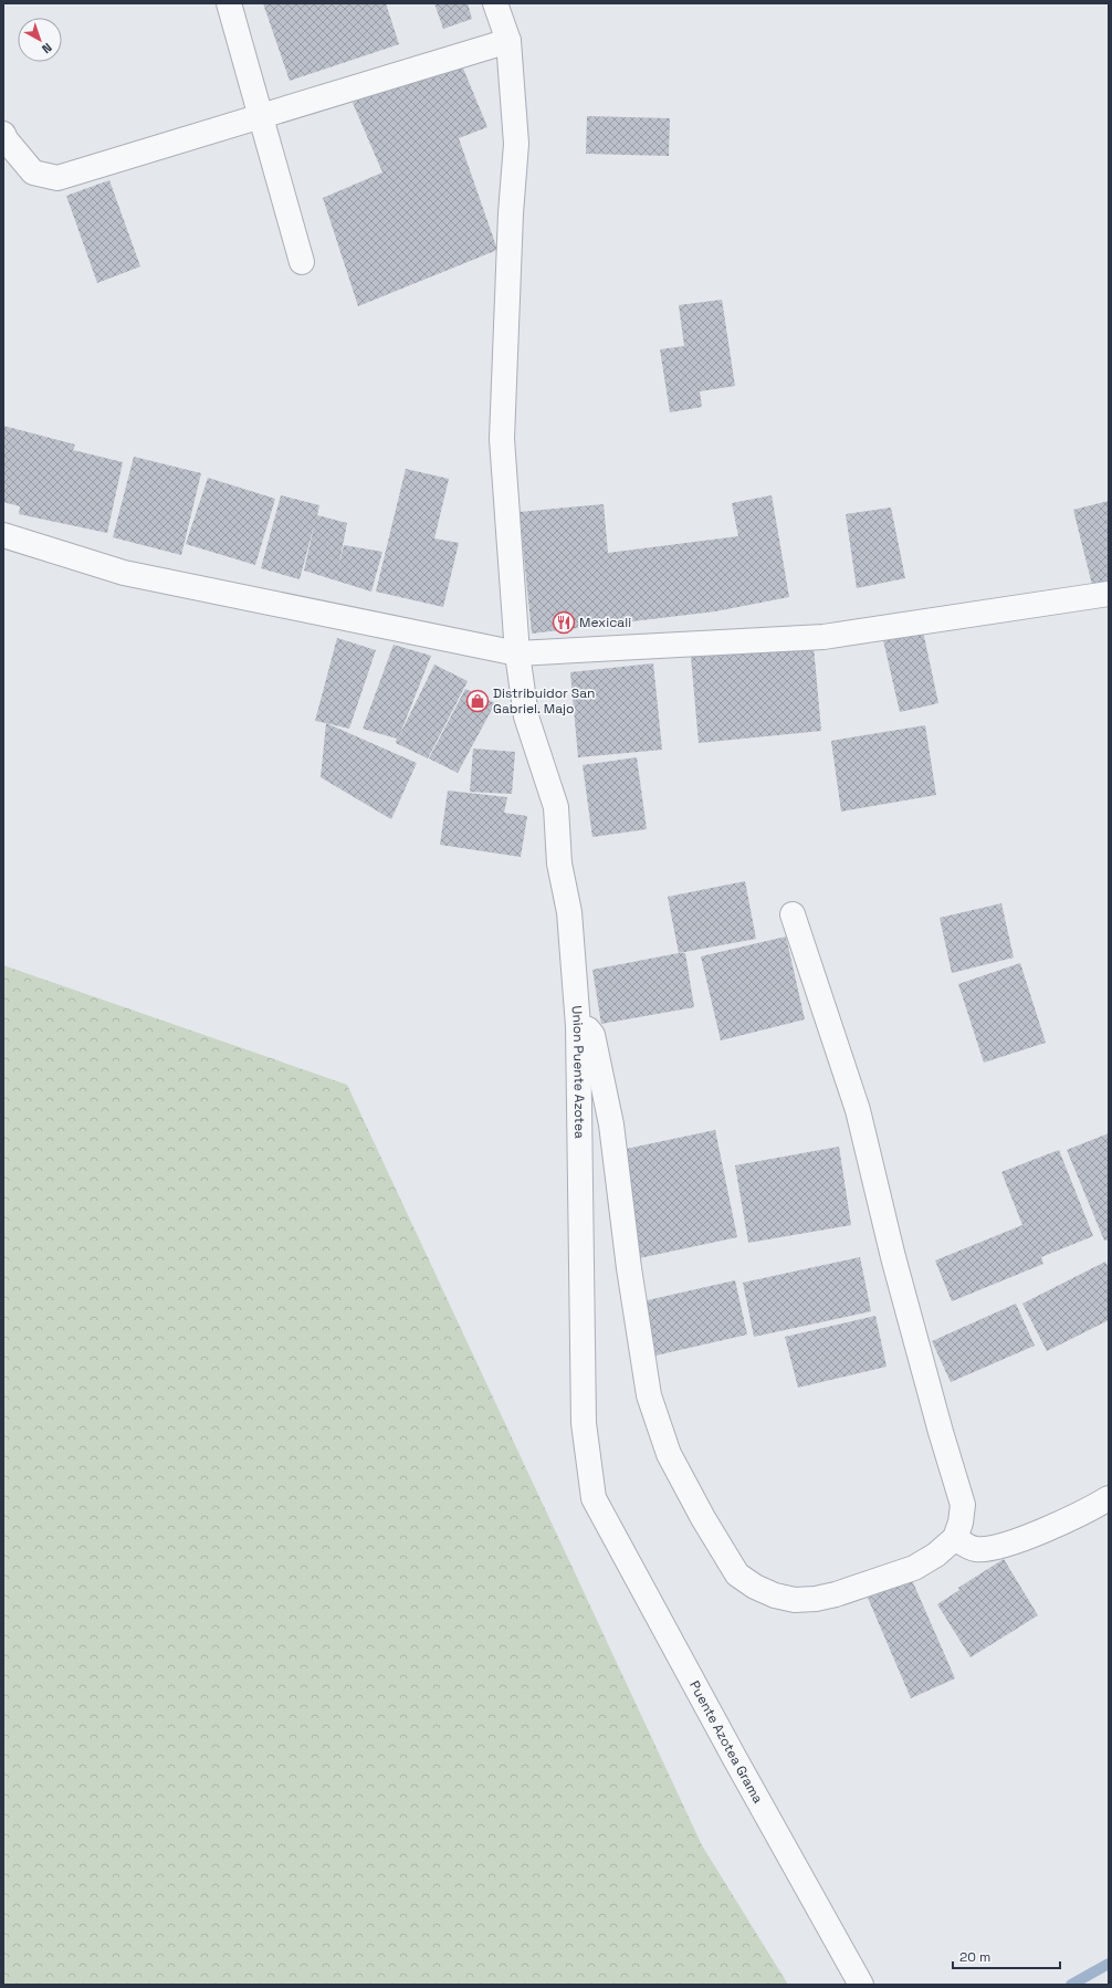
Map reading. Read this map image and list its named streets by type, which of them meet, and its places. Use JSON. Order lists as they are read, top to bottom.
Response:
{
  "streets": {
    "street": ["Union Puente Azotea", "Puente Azotea Grama"]
  },
  "crossings": [
    ["Union Puente Azotea", "Puente Azotea Grama"]
  ],
  "places": {
    "restaurant": ["Mexicali"],
    "shop": ["Distribuidor San Gabriel. Majo"]
  },
  "scale_bar": "20 m",
  "north": "bottom right"
}
